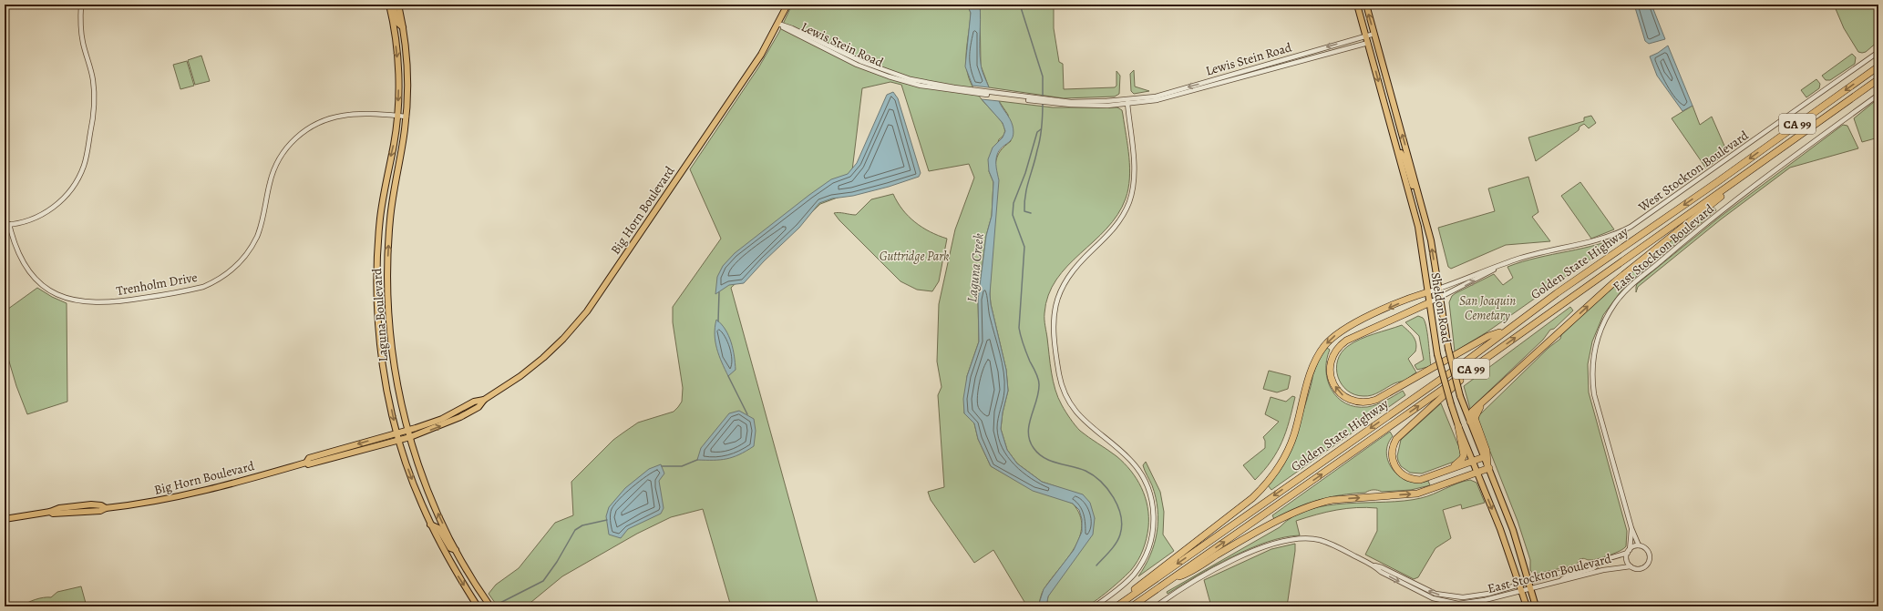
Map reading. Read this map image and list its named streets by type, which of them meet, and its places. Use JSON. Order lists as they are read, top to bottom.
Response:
{
  "streets": {
    "highway": ["CA 99", "Golden State Highway"],
    "main road": ["Big Horn Boulevard", "Sheldon Road", "Laguna Boulevard"],
    "street": [
      "Lewis Stein Road",
      "West Stockton Boulevard",
      "East Stockton Boulevard",
      "Trenholm Drive"
    ]
  },
  "crossings": [
    ["Lewis Stein Road", "Big Horn Boulevard"],
    ["Lewis Stein Road", "Sheldon Road"],
    ["West Stockton Boulevard", "Sheldon Road"],
    ["Big Horn Boulevard", "Laguna Boulevard"],
    ["East Stockton Boulevard", "Sheldon Road"],
    ["Trenholm Drive", "Laguna Boulevard"]
  ],
  "water": ["Laguna Creek"],
  "parks": ["Guttridge Park", "San Joaquin Cemetary"]
}
